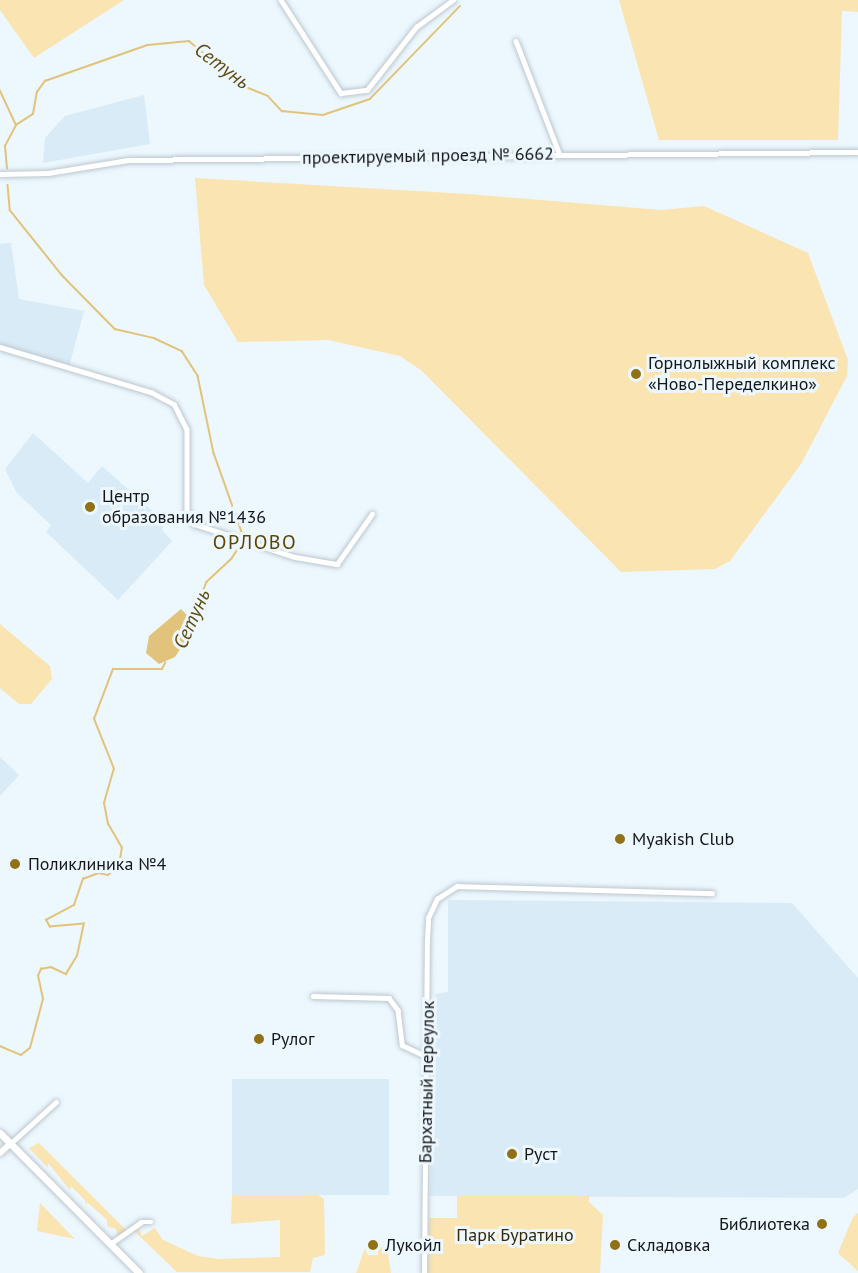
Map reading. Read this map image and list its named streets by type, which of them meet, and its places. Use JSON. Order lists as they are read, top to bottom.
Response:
{
  "streets": {
    "street": ["проектируемый проезд № 6662", "Бархатный переулок"]
  },
  "districts": ["ОРЛОВО"],
  "water": ["Сетунь"],
  "parks": ["Парк Буратино"],
  "places": [
    "Горнолыжный комплекс «Ново-Переделкино»",
    "Центр образования №1436",
    "Myakish Club",
    "Поликлиника №4",
    "Рулог",
    "Руст",
    "Библиотека",
    "Лукойл",
    "Складовка"
  ]
}
